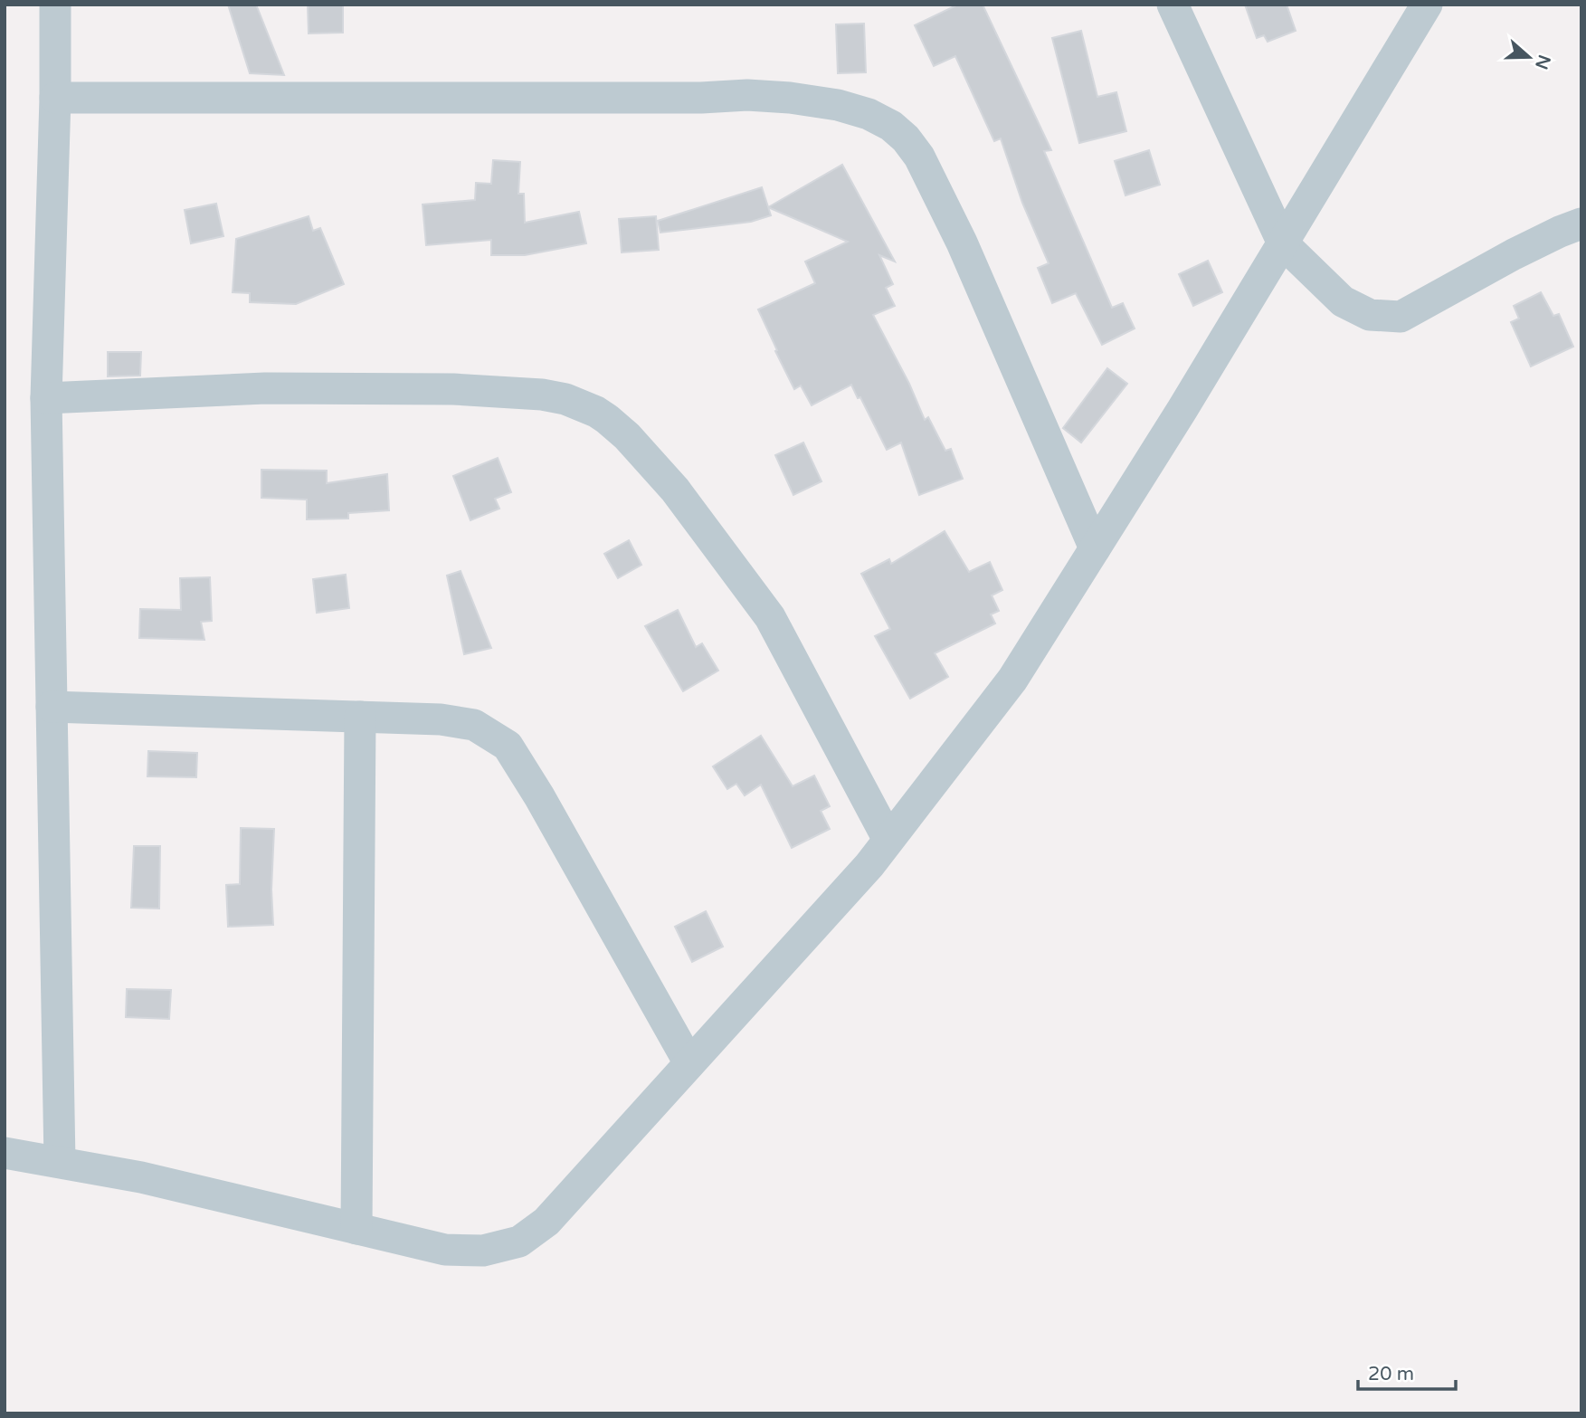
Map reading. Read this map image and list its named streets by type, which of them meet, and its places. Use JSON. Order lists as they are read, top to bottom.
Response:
{
  "scale_bar": "20 m",
  "north": "right"
}
